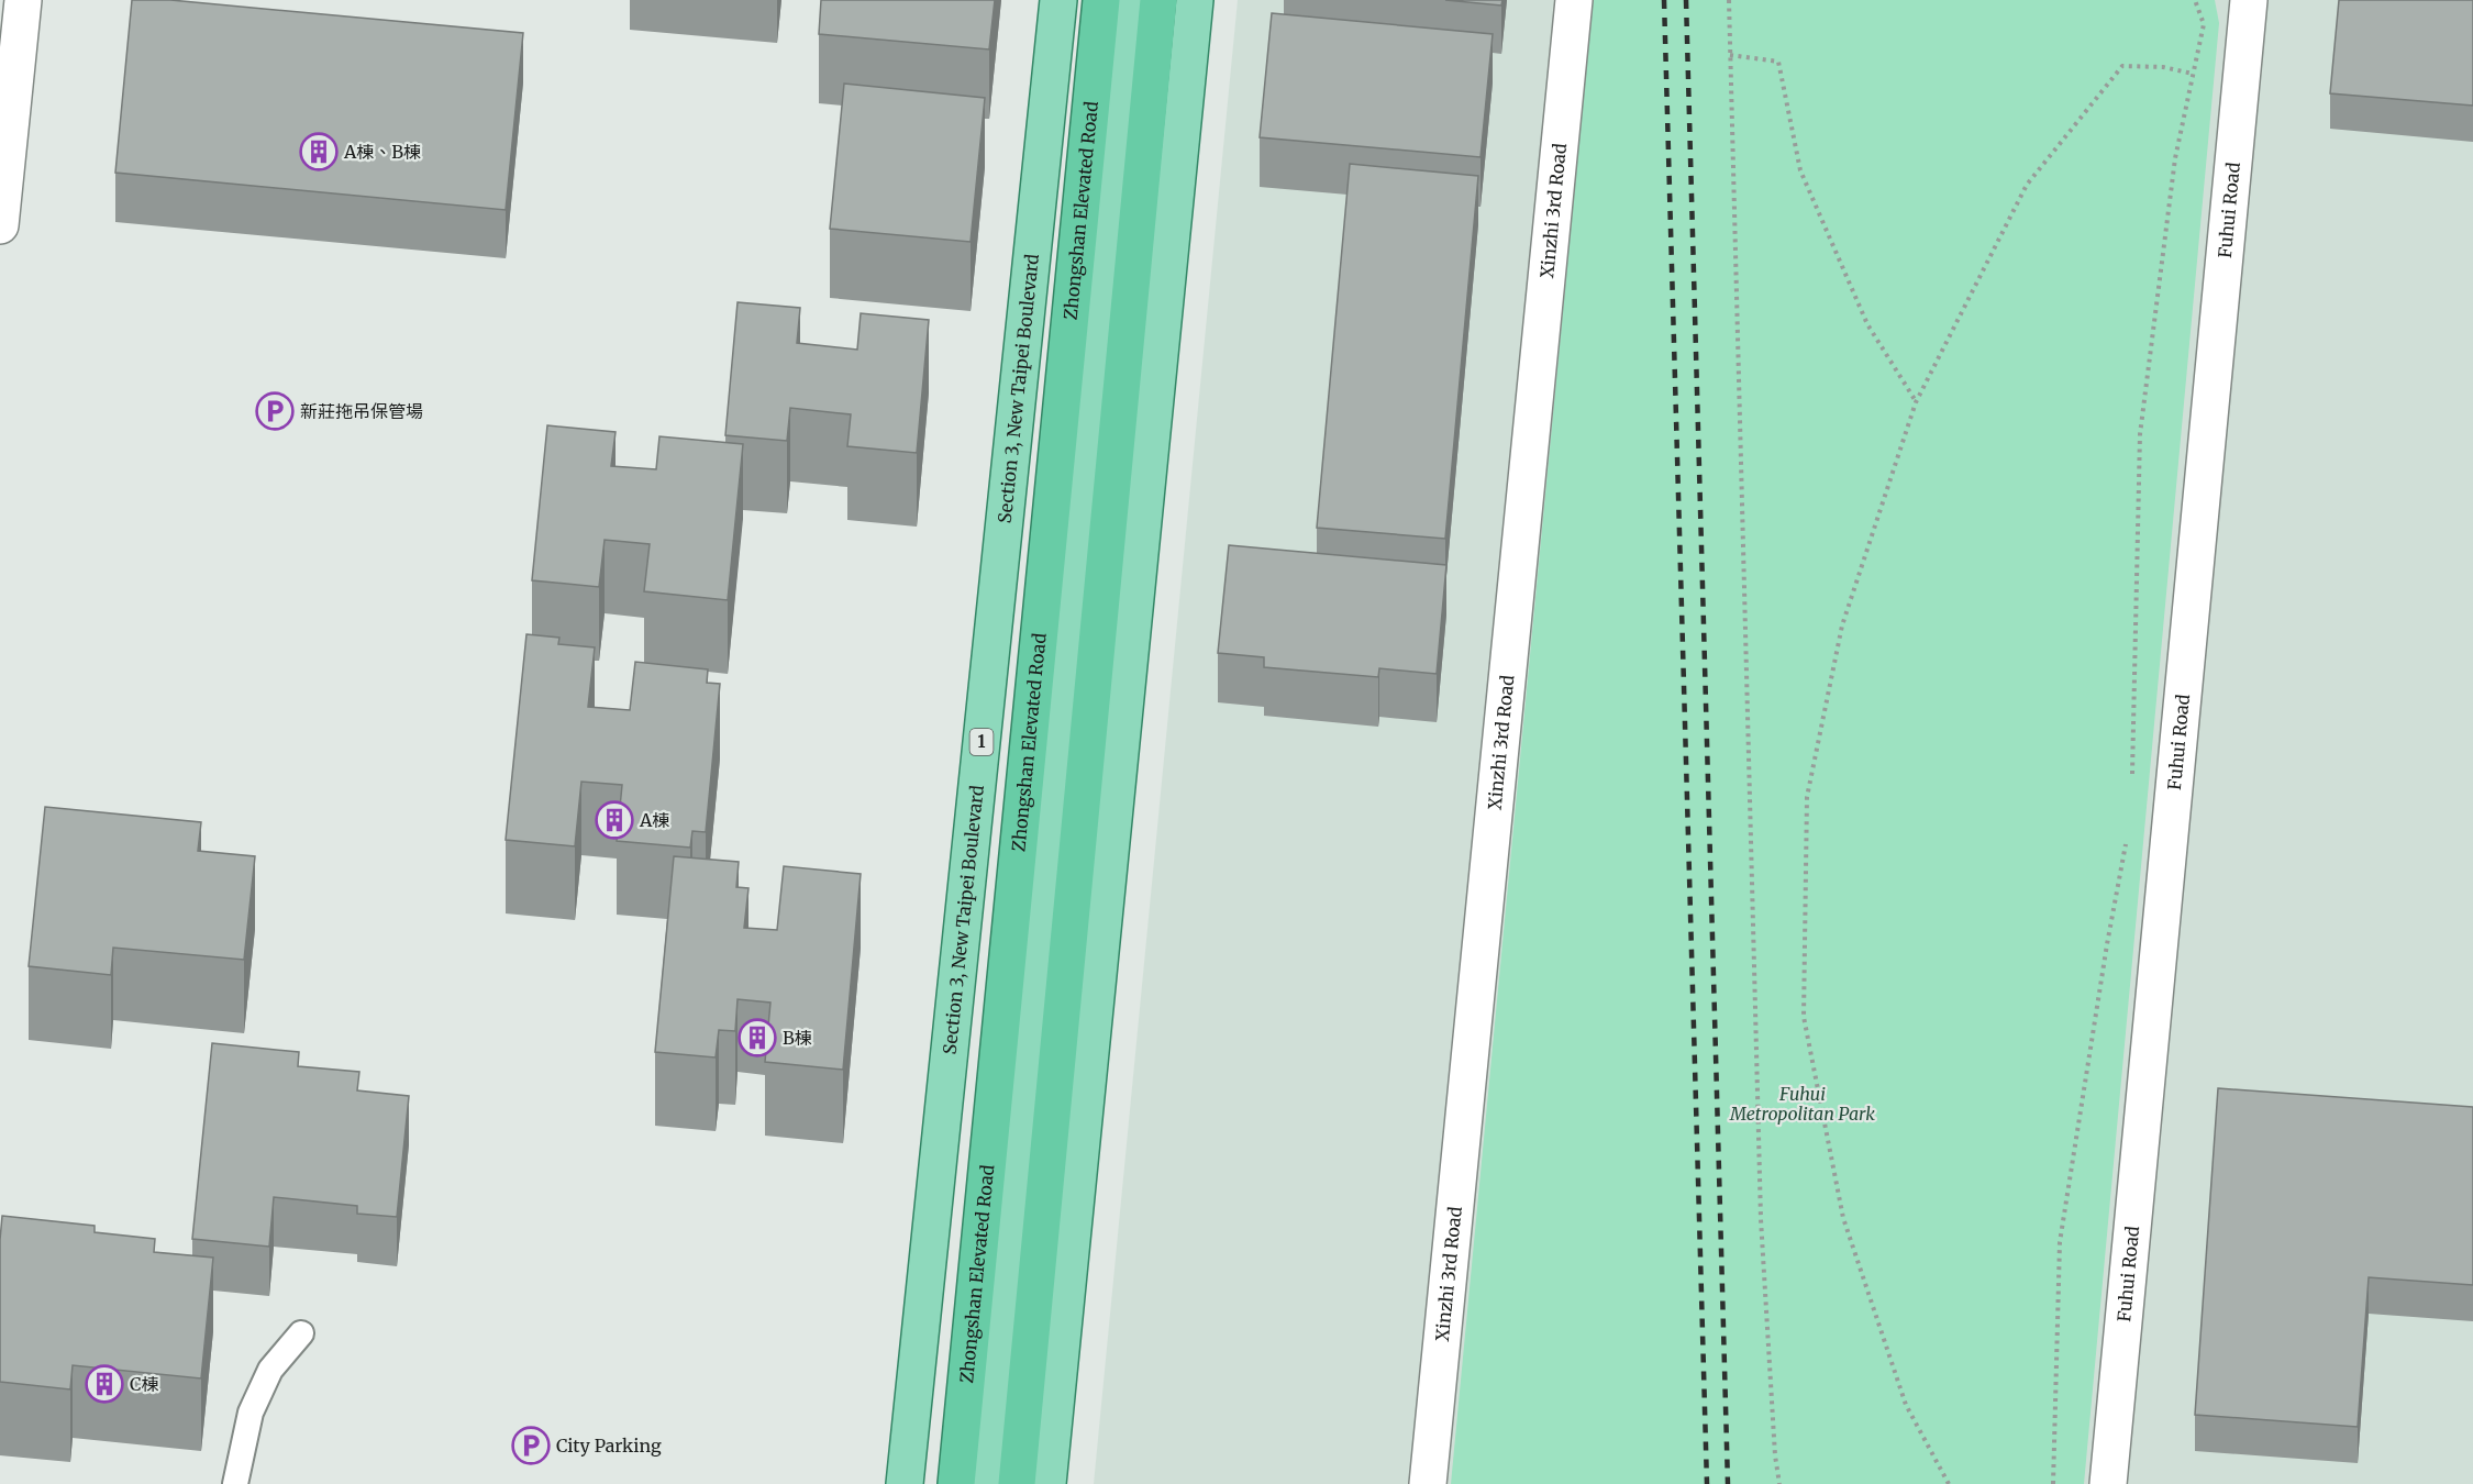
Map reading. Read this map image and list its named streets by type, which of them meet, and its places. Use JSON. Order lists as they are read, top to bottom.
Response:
{
  "streets": {
    "highway": ["Zhongshan Elevated Road"],
    "main road": ["Section 3, New Taipei Boulevard", "1"],
    "street": ["Xinzhi 3rd Road", "Fuhui Road"]
  },
  "parks": ["Fuhui Metropolitan Park"],
  "places": {
    "building": [
      "A棟、B棟",
      "A棟",
      "B棟",
      "C棟"
    ],
    "parking": ["新莊拖吊保管場", "City Parking"]
  }
}
